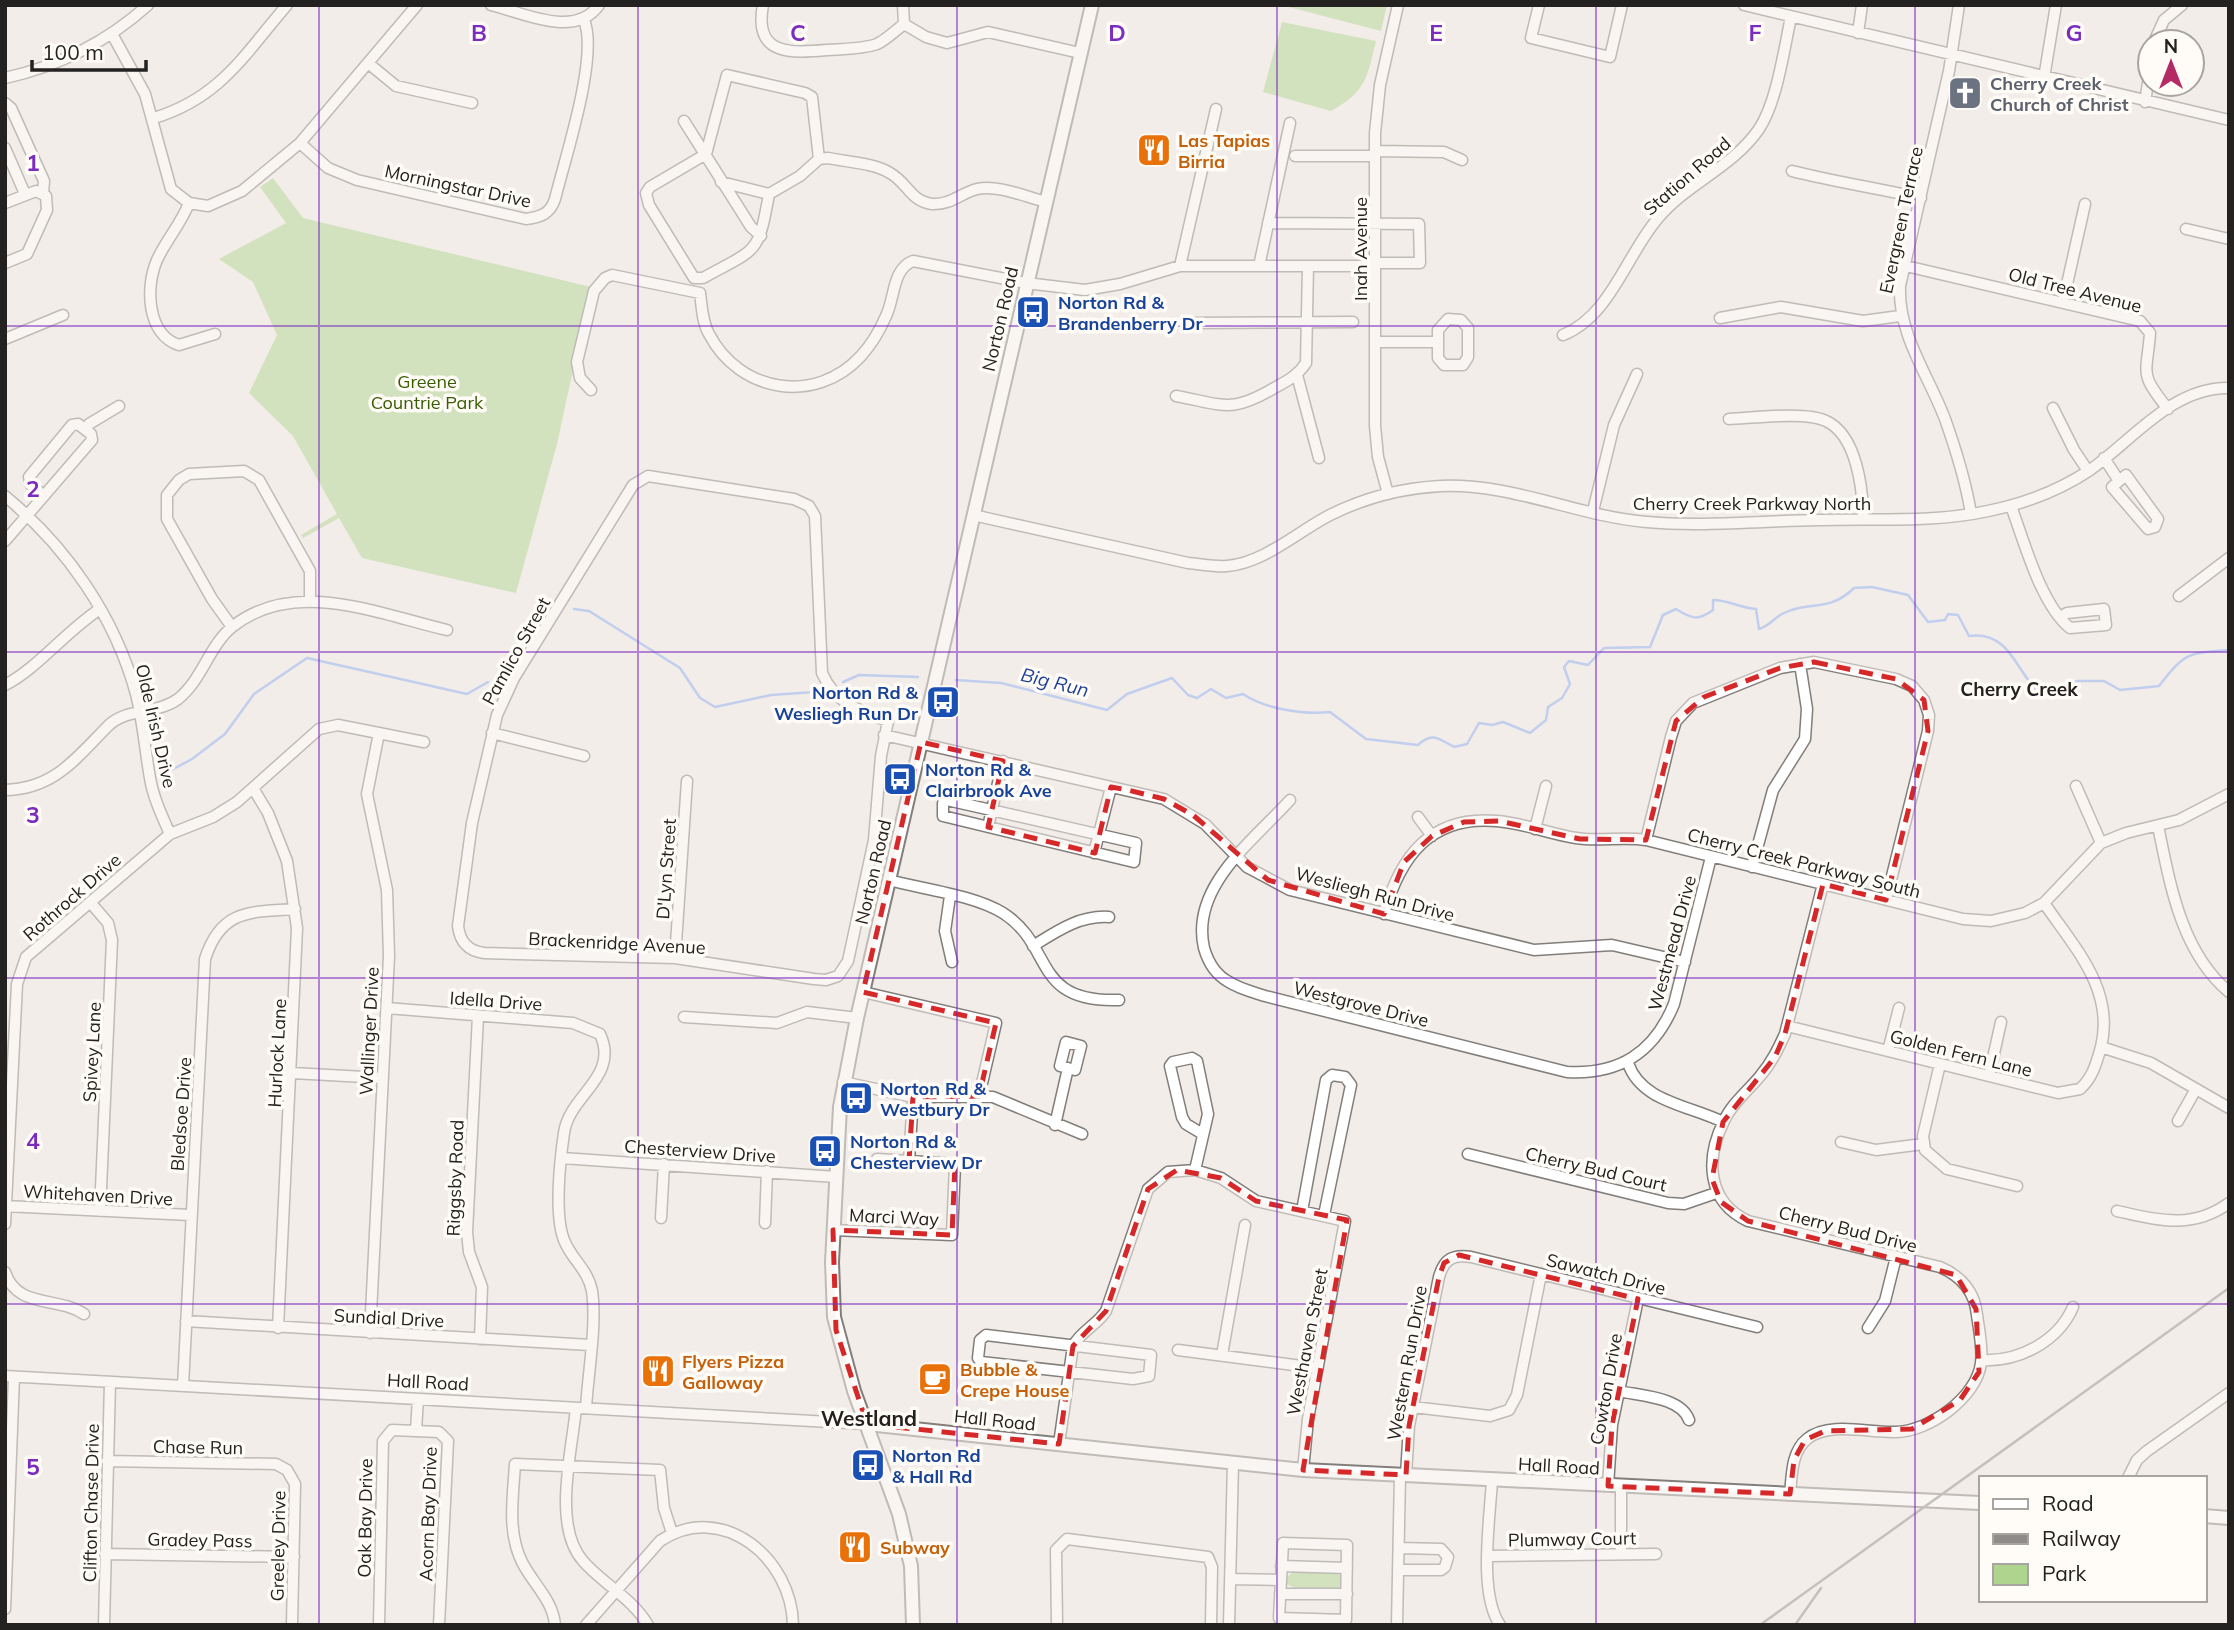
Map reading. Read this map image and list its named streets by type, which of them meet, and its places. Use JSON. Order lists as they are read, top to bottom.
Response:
{
  "streets": {
    "main road": ["Norton Road", "Hall Road"],
    "street": [
      "Station Road",
      "Morningstar Drive",
      "Evergreen Terrace",
      "Inah Avenue",
      "Old Tree Avenue",
      "Cherry Creek Parkway North",
      "Pamlico Street",
      "Olde Irish Drive",
      "Cherry Creek Parkway South",
      "D'Lyn Street",
      "Wesliegh Run Drive",
      "Rothrock Drive",
      "Brackenridge Avenue",
      "Westmead Drive",
      "Idella Drive",
      "Westgrove Drive",
      "Wallinger Drive",
      "Spivey Lane",
      "Hurlock Lane",
      "Golden Fern Lane",
      "Bledsoe Drive",
      "Chesterview Drive",
      "Cherry Bud Court",
      "Riggsby Road",
      "Whitehaven Drive",
      "Marci Way",
      "Cherry Bud Drive",
      "Sawatch Drive",
      "Sundial Drive",
      "Westhaven Street",
      "Western Run Drive",
      "Cowton Drive",
      "Chase Run",
      "Clifton Chase Drive",
      "Acorn Bay Drive",
      "Oak Bay Drive",
      "Plumway Court",
      "Gradey Pass",
      "Greeley Drive"
    ]
  },
  "crossings": [
    ["Evergreen Terrace", "Old Tree Avenue"],
    ["Evergreen Terrace", "Cherry Creek Parkway North"],
    ["Inah Avenue", "Cherry Creek Parkway North"],
    ["Old Tree Avenue", "Cherry Creek Parkway North"],
    ["Norton Road", "Cherry Creek Parkway North"],
    ["Norton Road", "Wesliegh Run Drive"],
    ["Norton Road", "Chesterview Drive"],
    ["Norton Road", "Marci Way"],
    ["Norton Road", "Hall Road"],
    ["Pamlico Street", "Wesliegh Run Drive"],
    ["Pamlico Street", "Brackenridge Avenue"],
    ["Olde Irish Drive", "Rothrock Drive"],
    ["Cherry Creek Parkway South", "Wesliegh Run Drive"],
    ["Cherry Creek Parkway South", "Westmead Drive"],
    ["Cherry Creek Parkway South", "Golden Fern Lane"],
    ["D'Lyn Street", "Brackenridge Avenue"],
    ["Wesliegh Run Drive", "Brackenridge Avenue"],
    ["Wesliegh Run Drive", "Westmead Drive"],
    ["Wesliegh Run Drive", "Westgrove Drive"],
    ["Rothrock Drive", "Wallinger Drive"],
    ["Rothrock Drive", "Spivey Lane"],
    ["Rothrock Drive", "Hurlock Lane"],
    ["Rothrock Drive", "Whitehaven Drive"],
    ["Westmead Drive", "Westgrove Drive"],
    ["Idella Drive", "Wallinger Drive"],
    ["Idella Drive", "Chesterview Drive"],
    ["Idella Drive", "Riggsby Road"],
    ["Wallinger Drive", "Sundial Drive"],
    ["Spivey Lane", "Whitehaven Drive"],
    ["Hurlock Lane", "Bledsoe Drive"],
    ["Hurlock Lane", "Sundial Drive"],
    ["Bledsoe Drive", "Whitehaven Drive"],
    ["Bledsoe Drive", "Sundial Drive"],
    ["Bledsoe Drive", "Hall Road"],
    ["Cherry Bud Court", "Cherry Bud Drive"],
    ["Riggsby Road", "Sundial Drive"],
    ["Cherry Bud Drive", "Hall Road"],
    ["Sawatch Drive", "Western Run Drive"],
    ["Sawatch Drive", "Cowton Drive"],
    ["Westhaven Street", "Hall Road"],
    ["Western Run Drive", "Hall Road"],
    ["Hall Road", "Cowton Drive"],
    ["Hall Road", "Clifton Chase Drive"],
    ["Cowton Drive", "Plumway Court"],
    ["Chase Run", "Clifton Chase Drive"],
    ["Chase Run", "Greeley Drive"],
    ["Clifton Chase Drive", "Gradey Pass"],
    ["Acorn Bay Drive", "Oak Bay Drive"],
    ["Gradey Pass", "Greeley Drive"]
  ],
  "districts": ["Cherry Creek", "Westland"],
  "water": ["Big Run"],
  "parks": ["Greene Countrie Park"],
  "places": {
    "church": ["Cherry Creek Church of Christ"],
    "restaurant": ["Las Tapias Birria", "Flyers Pizza Galloway", "Subway"],
    "bus stop": [
      "Norton Rd & Brandenberry Dr",
      "Norton Rd & Wesliegh Run Dr",
      "Norton Rd & Clairbrook Ave",
      "Norton Rd & Westbury Dr",
      "Norton Rd & Chesterview Dr",
      "Norton Rd & Hall Rd"
    ],
    "cafe": ["Bubble & Crepe House"]
  },
  "legend": ["Road", "Railway", "Park"],
  "scale_bar": "100 m",
  "north": "top",
  "grid": {
    "columns": [
      "B",
      "C",
      "D",
      "E",
      "F",
      "G"
    ],
    "rows": [
      "1",
      "2",
      "3",
      "4",
      "5"
    ]
  }
}
